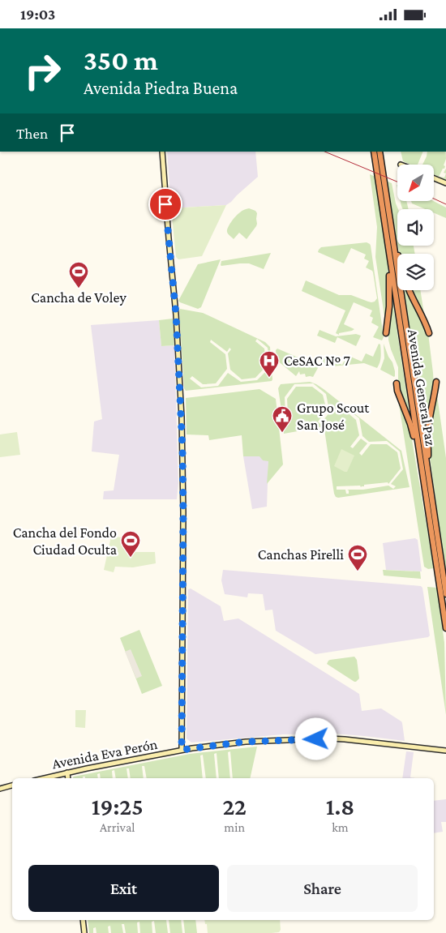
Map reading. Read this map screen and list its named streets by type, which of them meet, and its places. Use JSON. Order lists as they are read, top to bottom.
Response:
{
  "streets": {
    "highway": ["Avenida General Paz"],
    "main road": ["Avenida Eva Perón"]
  },
  "places": {
    "sports": ["Cancha de Voley", "Cancha del Fondo Ciudad Oculta", "Canchas Pirelli"],
    "hospital": ["CeSAC Nº 7"],
    "public building": ["Grupo Scout San José"]
  },
  "north": "bottom left",
  "page": {
    "status": "19:03",
    "turn": ["350 m", "Avenida Piedra Buena"],
    "then": "Then",
    "eta": [
      "19:25",
      "Arrival",
      "22",
      "min",
      "1.8",
      "km"
    ],
    "buttons": ["Exit", "Share"]
  }
}
